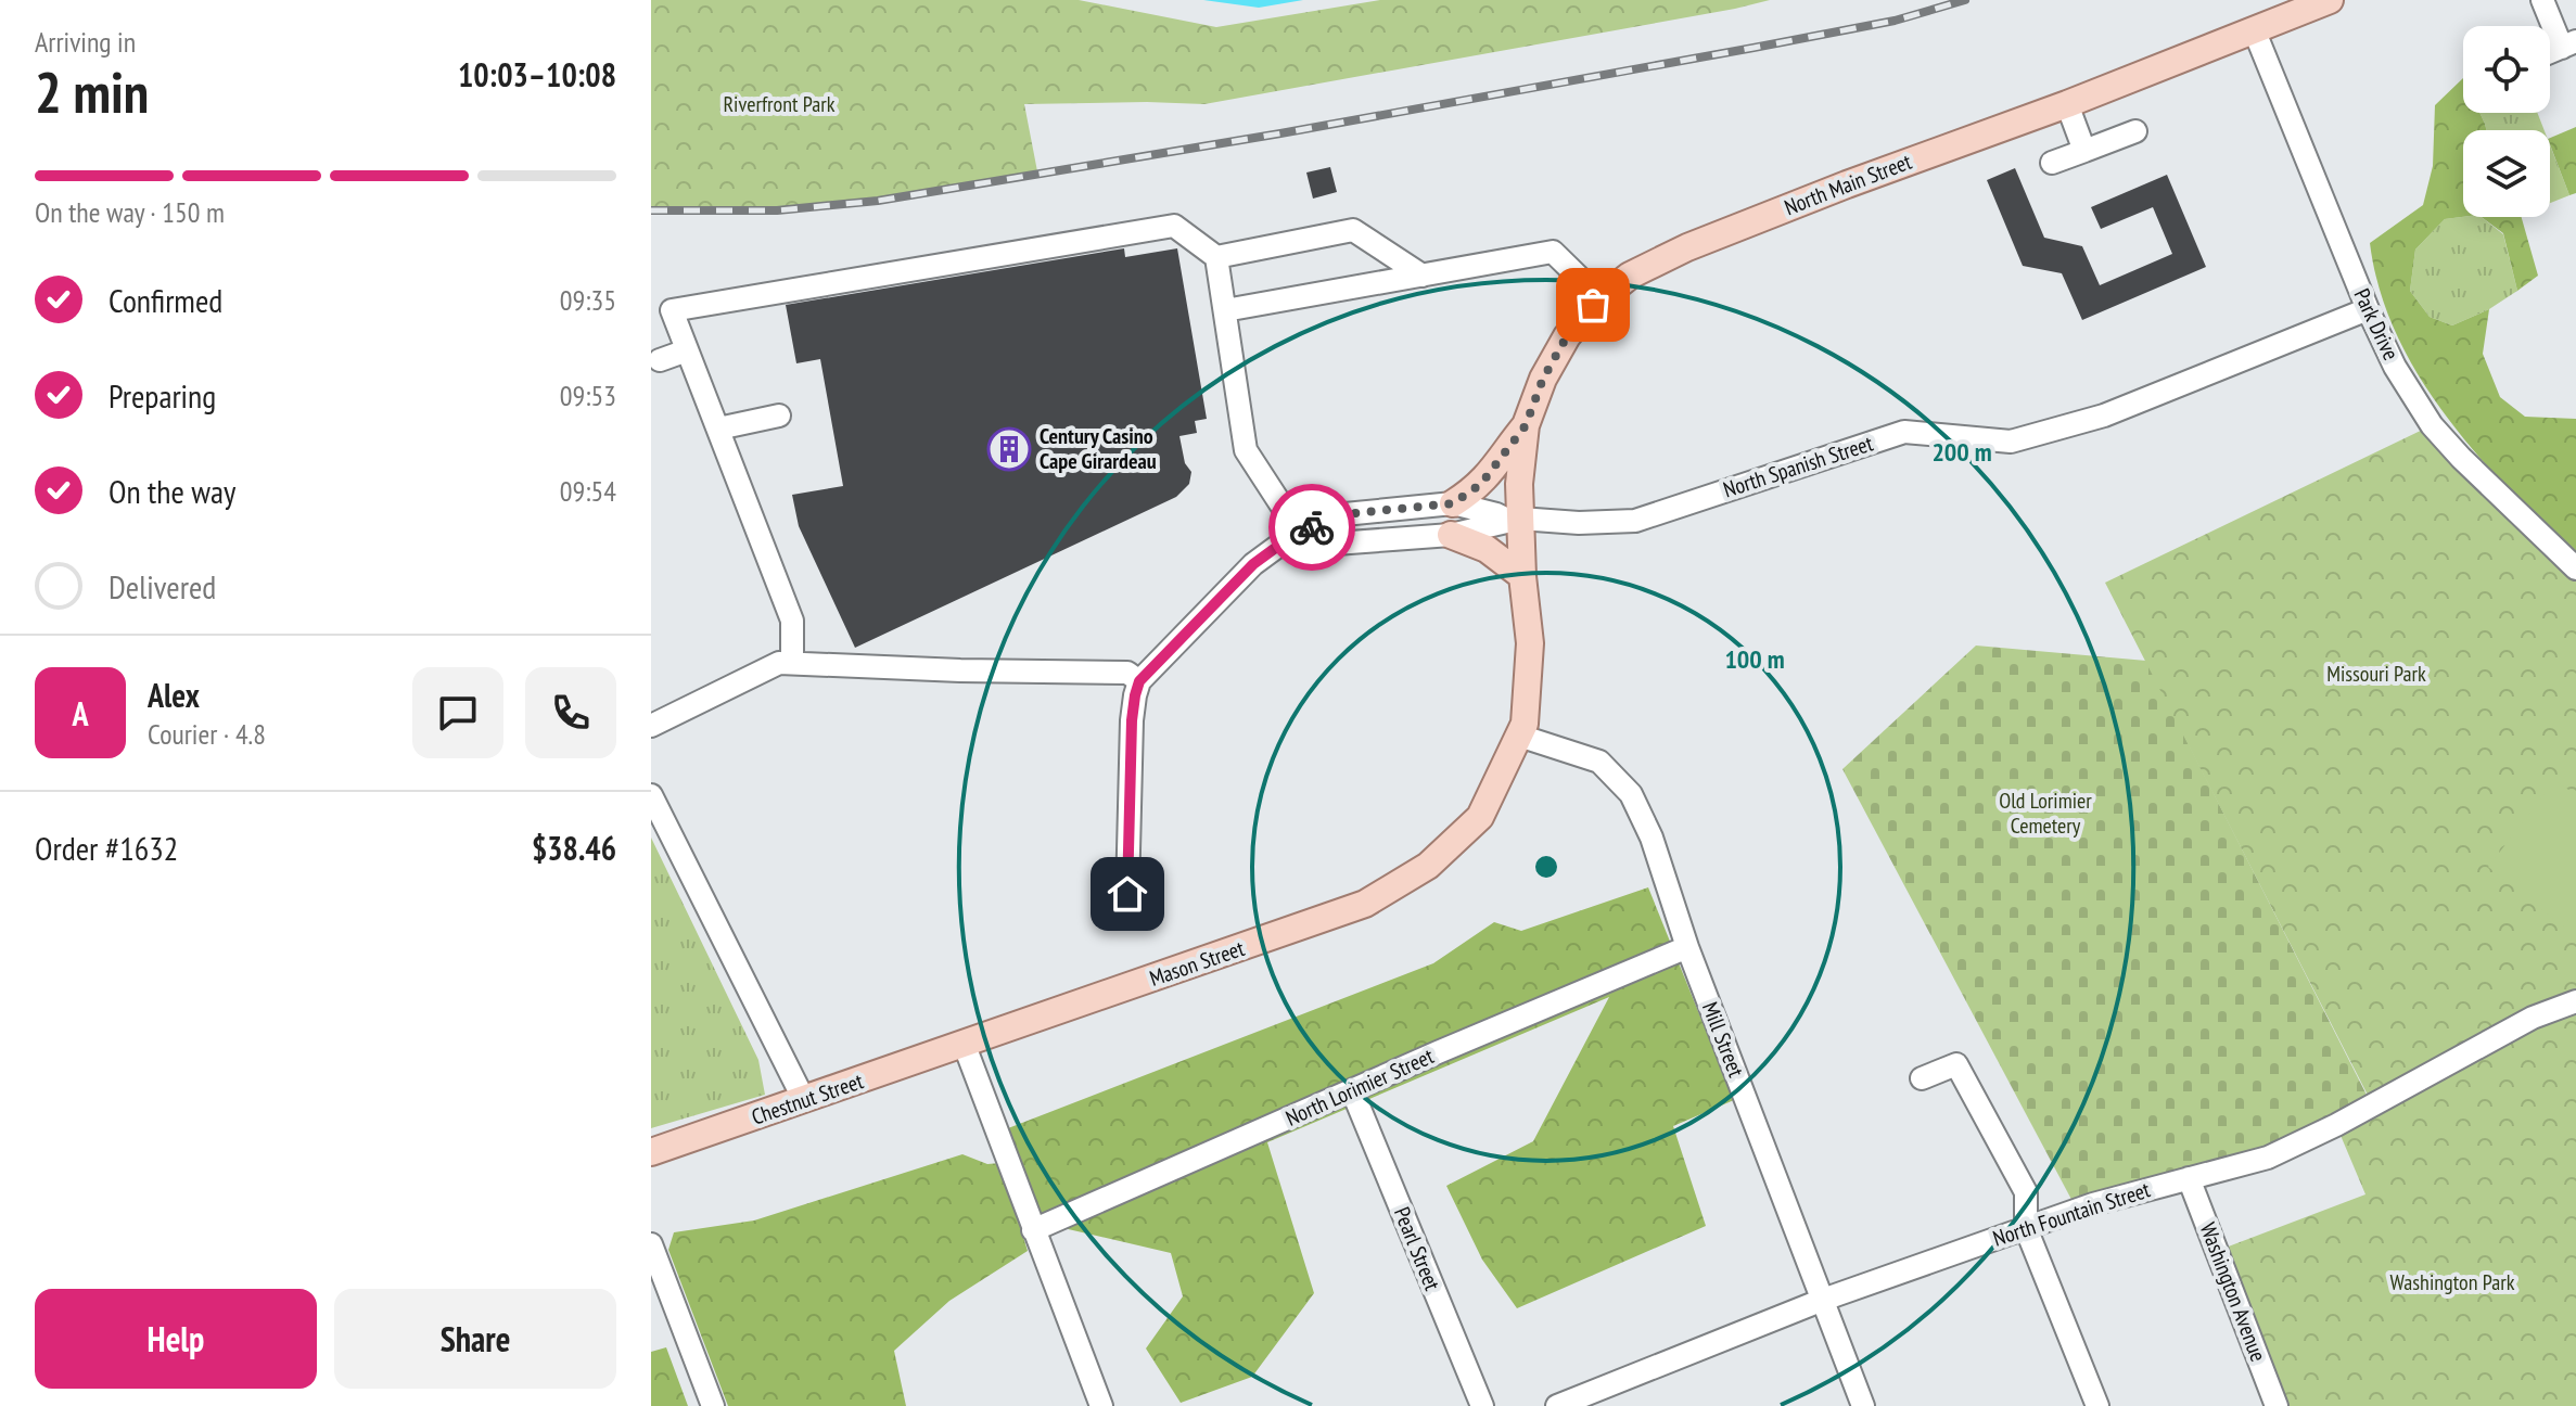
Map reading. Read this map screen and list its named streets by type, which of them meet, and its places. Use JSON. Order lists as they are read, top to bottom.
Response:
{
  "streets": {
    "main road": ["North Main Street", "Mason Street", "Chestnut Street"],
    "street": [
      "Park Drive",
      "North Spanish Street",
      "Mill Street",
      "North Lorimier Street",
      "North Fountain Street",
      "Pearl Street",
      "Washington Avenue"
    ]
  },
  "crossings": [
    ["North Main Street", "Park Drive"],
    ["North Main Street", "North Spanish Street"],
    ["North Main Street", "Mason Street"],
    ["Park Drive", "North Spanish Street"],
    ["North Spanish Street", "Mason Street"],
    ["Mason Street", "Mill Street"],
    ["Mason Street", "Chestnut Street"],
    ["Mill Street", "North Lorimier Street"],
    ["Mill Street", "North Fountain Street"],
    ["North Lorimier Street", "Pearl Street"],
    ["North Fountain Street", "Washington Avenue"]
  ],
  "parks": [
    "Riverfront Park",
    "Missouri Park",
    "Old Lorimier Cemetery",
    "Washington Park"
  ],
  "places": {
    "building": ["Century Casino Cape Girardeau"]
  },
  "page": {
    "heading": ["2 min", "Arriving in", "10:03–10:08"],
    "panel": [
      "Alex",
      "Courier · 4.8",
      "Order #1632",
      "$38.46"
    ],
    "bar": "On the way · 150 m",
    "list": [
      ["Confirmed", "09:35"],
      ["Preparing", "09:53"],
      ["On the way", "09:54"],
      "Delivered"
    ],
    "round": "A",
    "buttons": ["Help", "Share"]
  },
  "rings": ["200 m", "100 m"]
}
